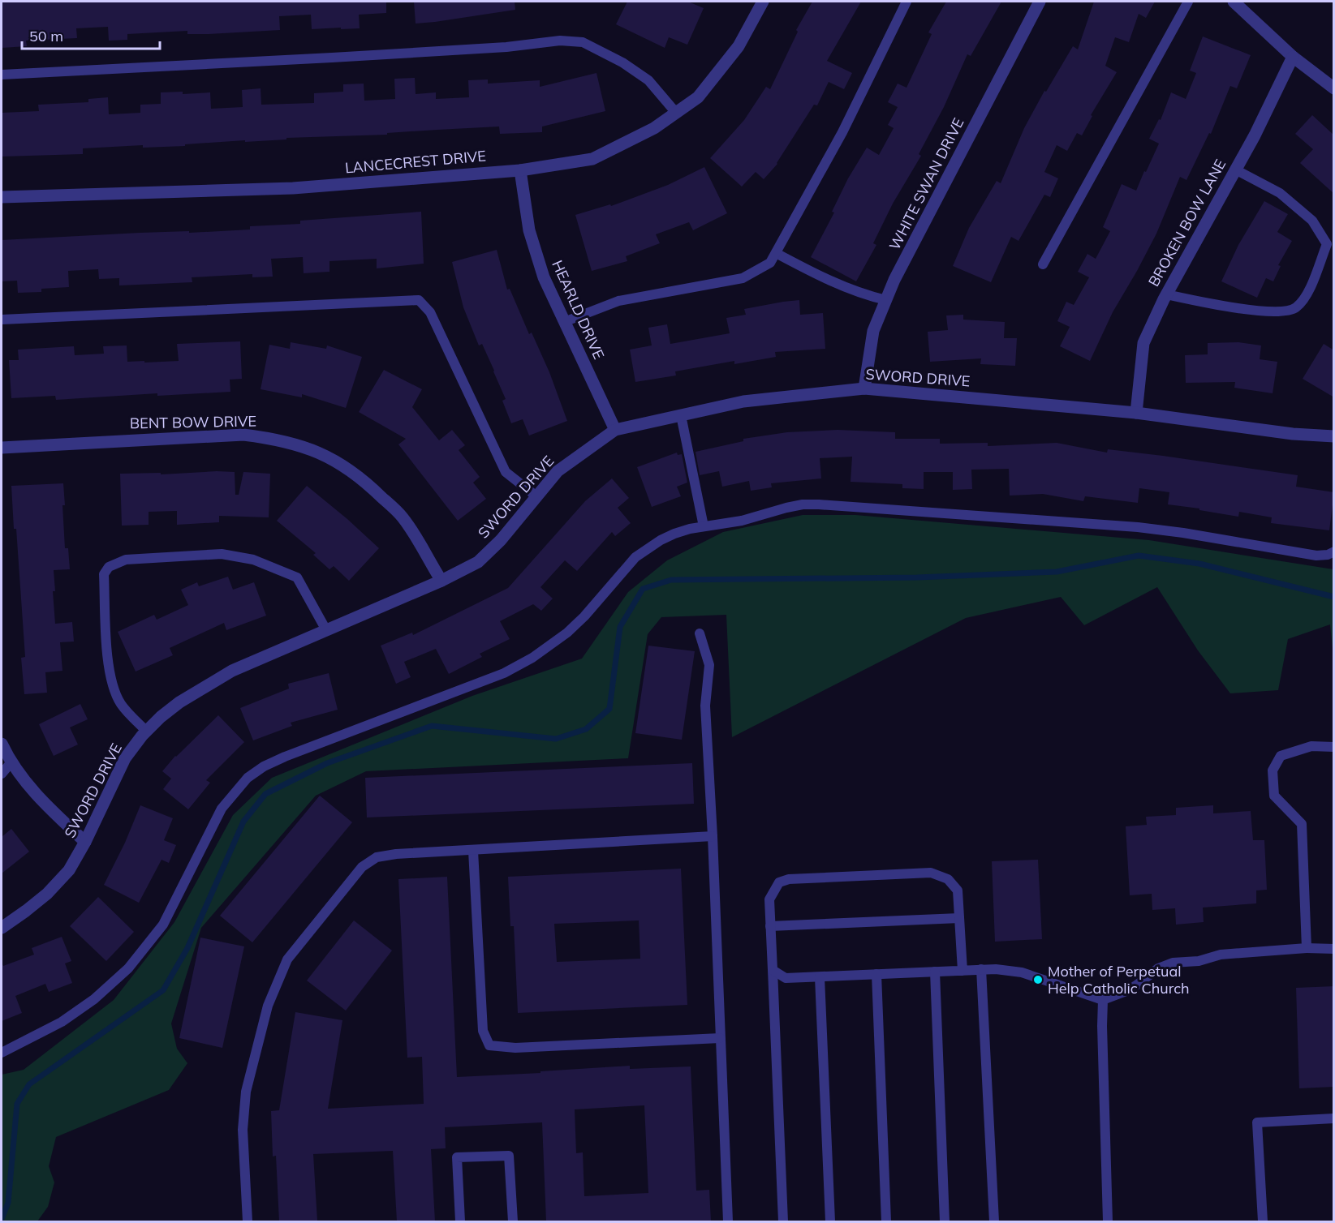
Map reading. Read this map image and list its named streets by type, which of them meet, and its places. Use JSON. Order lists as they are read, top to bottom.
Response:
{
  "streets": {
    "street": [
      "LANCECREST DRIVE",
      "WHITE SWAN DRIVE",
      "BROKEN BOW LANE",
      "HEARLD DRIVE",
      "SWORD DRIVE",
      "BENT BOW DRIVE"
    ]
  },
  "crossings": [
    ["LANCECREST DRIVE", "HEARLD DRIVE"],
    ["WHITE SWAN DRIVE", "SWORD DRIVE"],
    ["BROKEN BOW LANE", "SWORD DRIVE"],
    ["HEARLD DRIVE", "SWORD DRIVE"],
    ["SWORD DRIVE", "BENT BOW DRIVE"]
  ],
  "places": ["Mother of Perpetual Help Catholic Church"],
  "scale_bar": "50 m"
}
